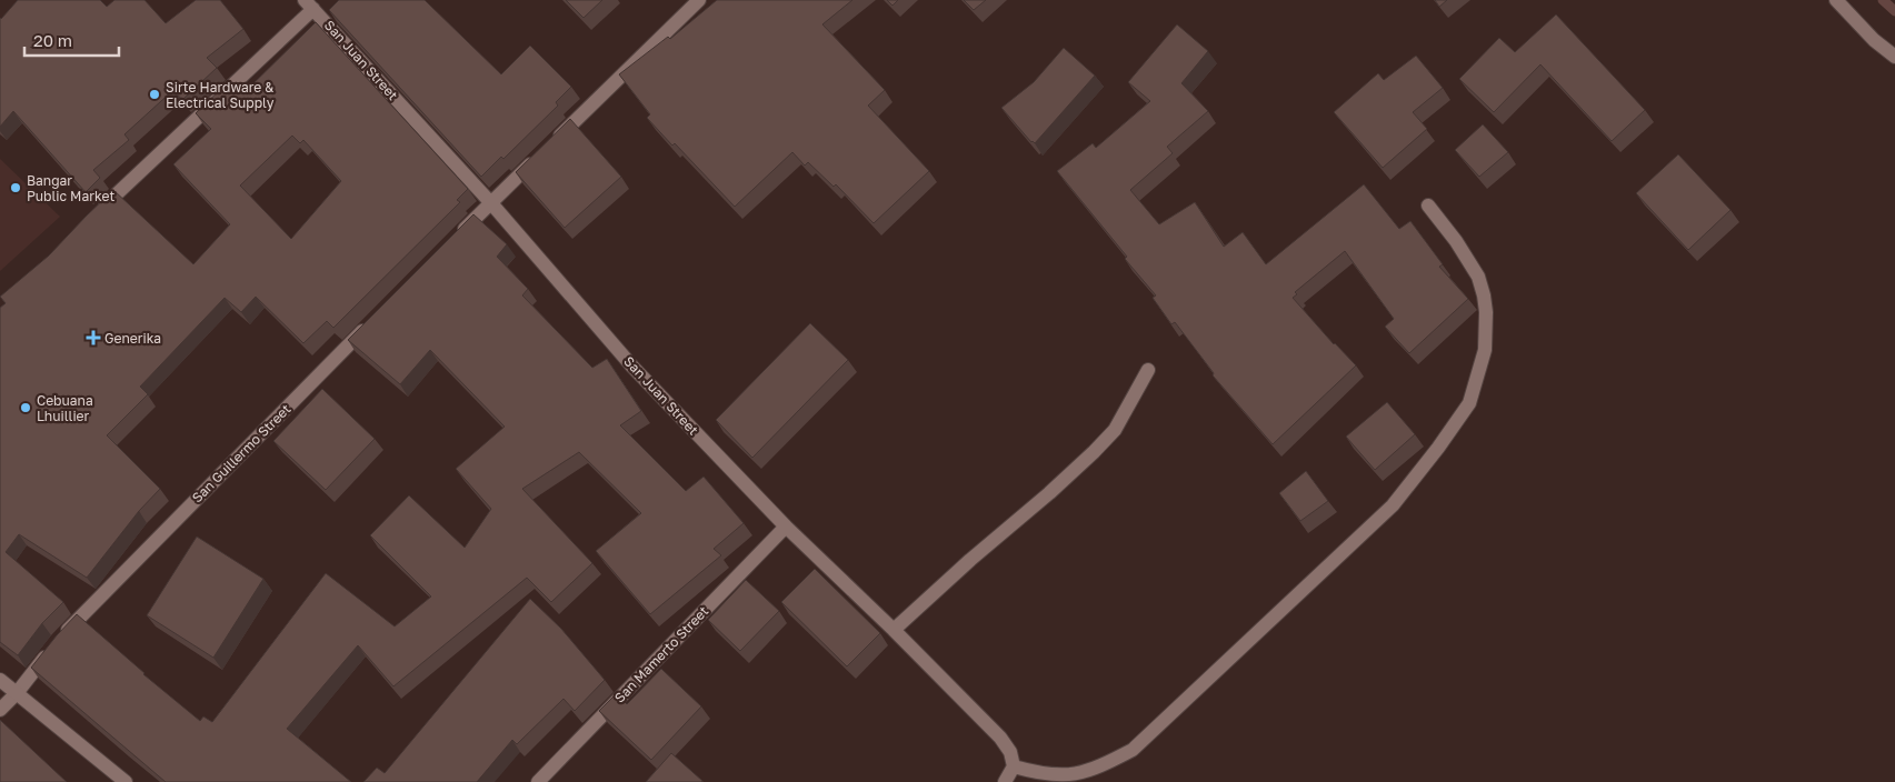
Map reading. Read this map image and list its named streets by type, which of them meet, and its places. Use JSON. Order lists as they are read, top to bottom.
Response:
{
  "streets": {
    "street": ["San Juan Street", "San Guillermo Street", "San Mamerto Street"]
  },
  "crossings": [
    ["San Juan Street", "San Mamerto Street"]
  ],
  "places": {
    "other": ["Sirte Hardware & Electrical Supply", "Bangar Public Market", "Cebuana Lhuillier"],
    "health": ["Generika"]
  },
  "scale_bar": "20 m"
}
